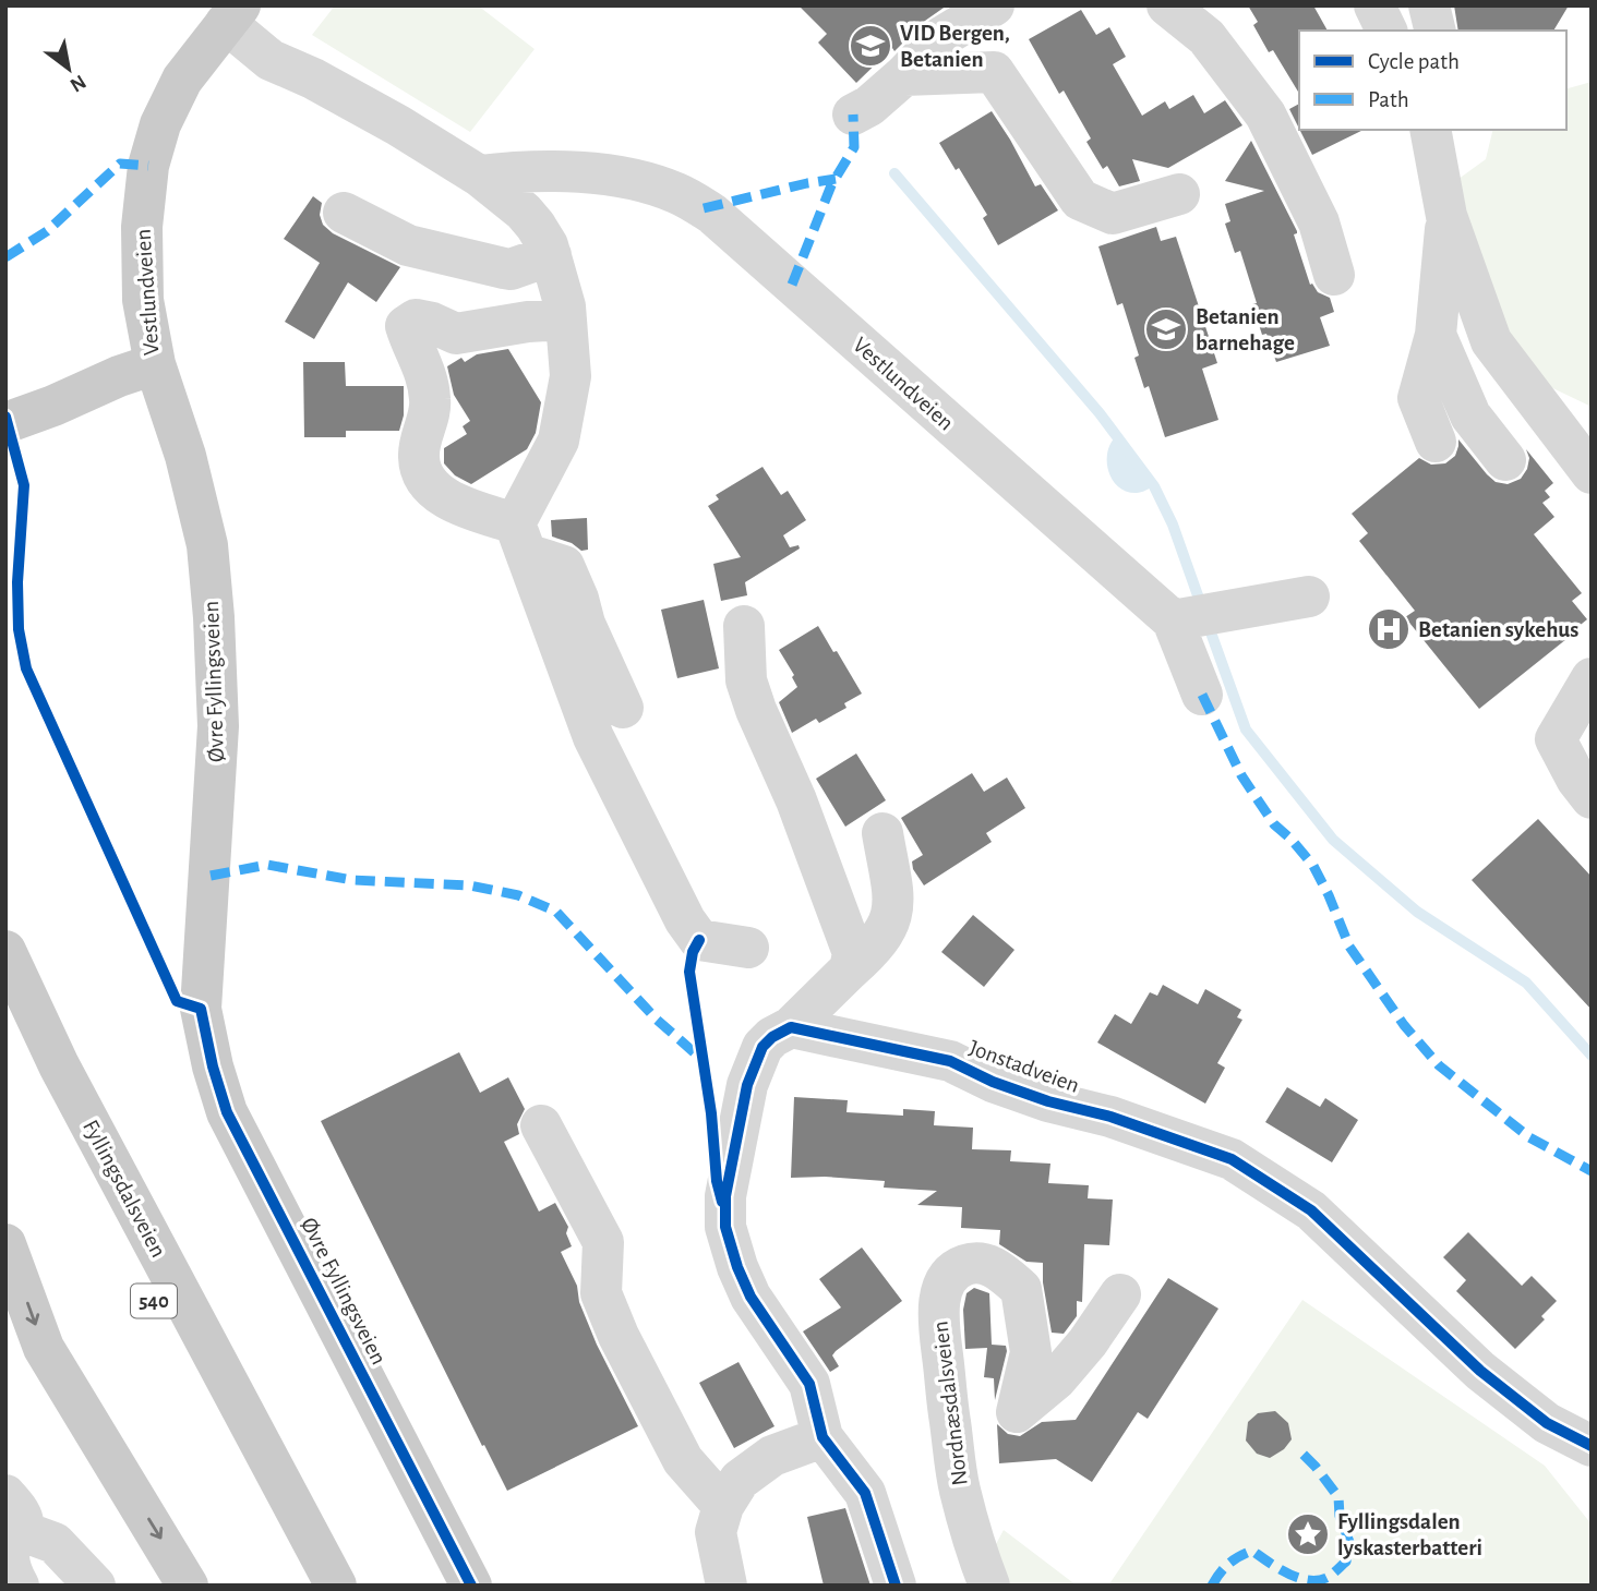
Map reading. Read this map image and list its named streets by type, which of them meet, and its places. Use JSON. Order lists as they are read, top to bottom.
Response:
{
  "streets": {
    "main road": [
      "Vestlundveien",
      "Øvre Fyllingsveien",
      "Fyllingsdalsveien",
      "540"
    ],
    "street": ["Jonstadveien", "Nordnæsdalsveien"]
  },
  "crossings": [
    ["Vestlundveien", "Øvre Fyllingsveien"]
  ],
  "places": {
    "school or university": ["VID Bergen, Betanien", "Betanien barnehage"],
    "hospital": ["Betanien sykehus"],
    "place": ["Fyllingsdalen lyskasterbatteri"]
  },
  "legend": ["Cycle path", "Path"],
  "north": "bottom right"
}
